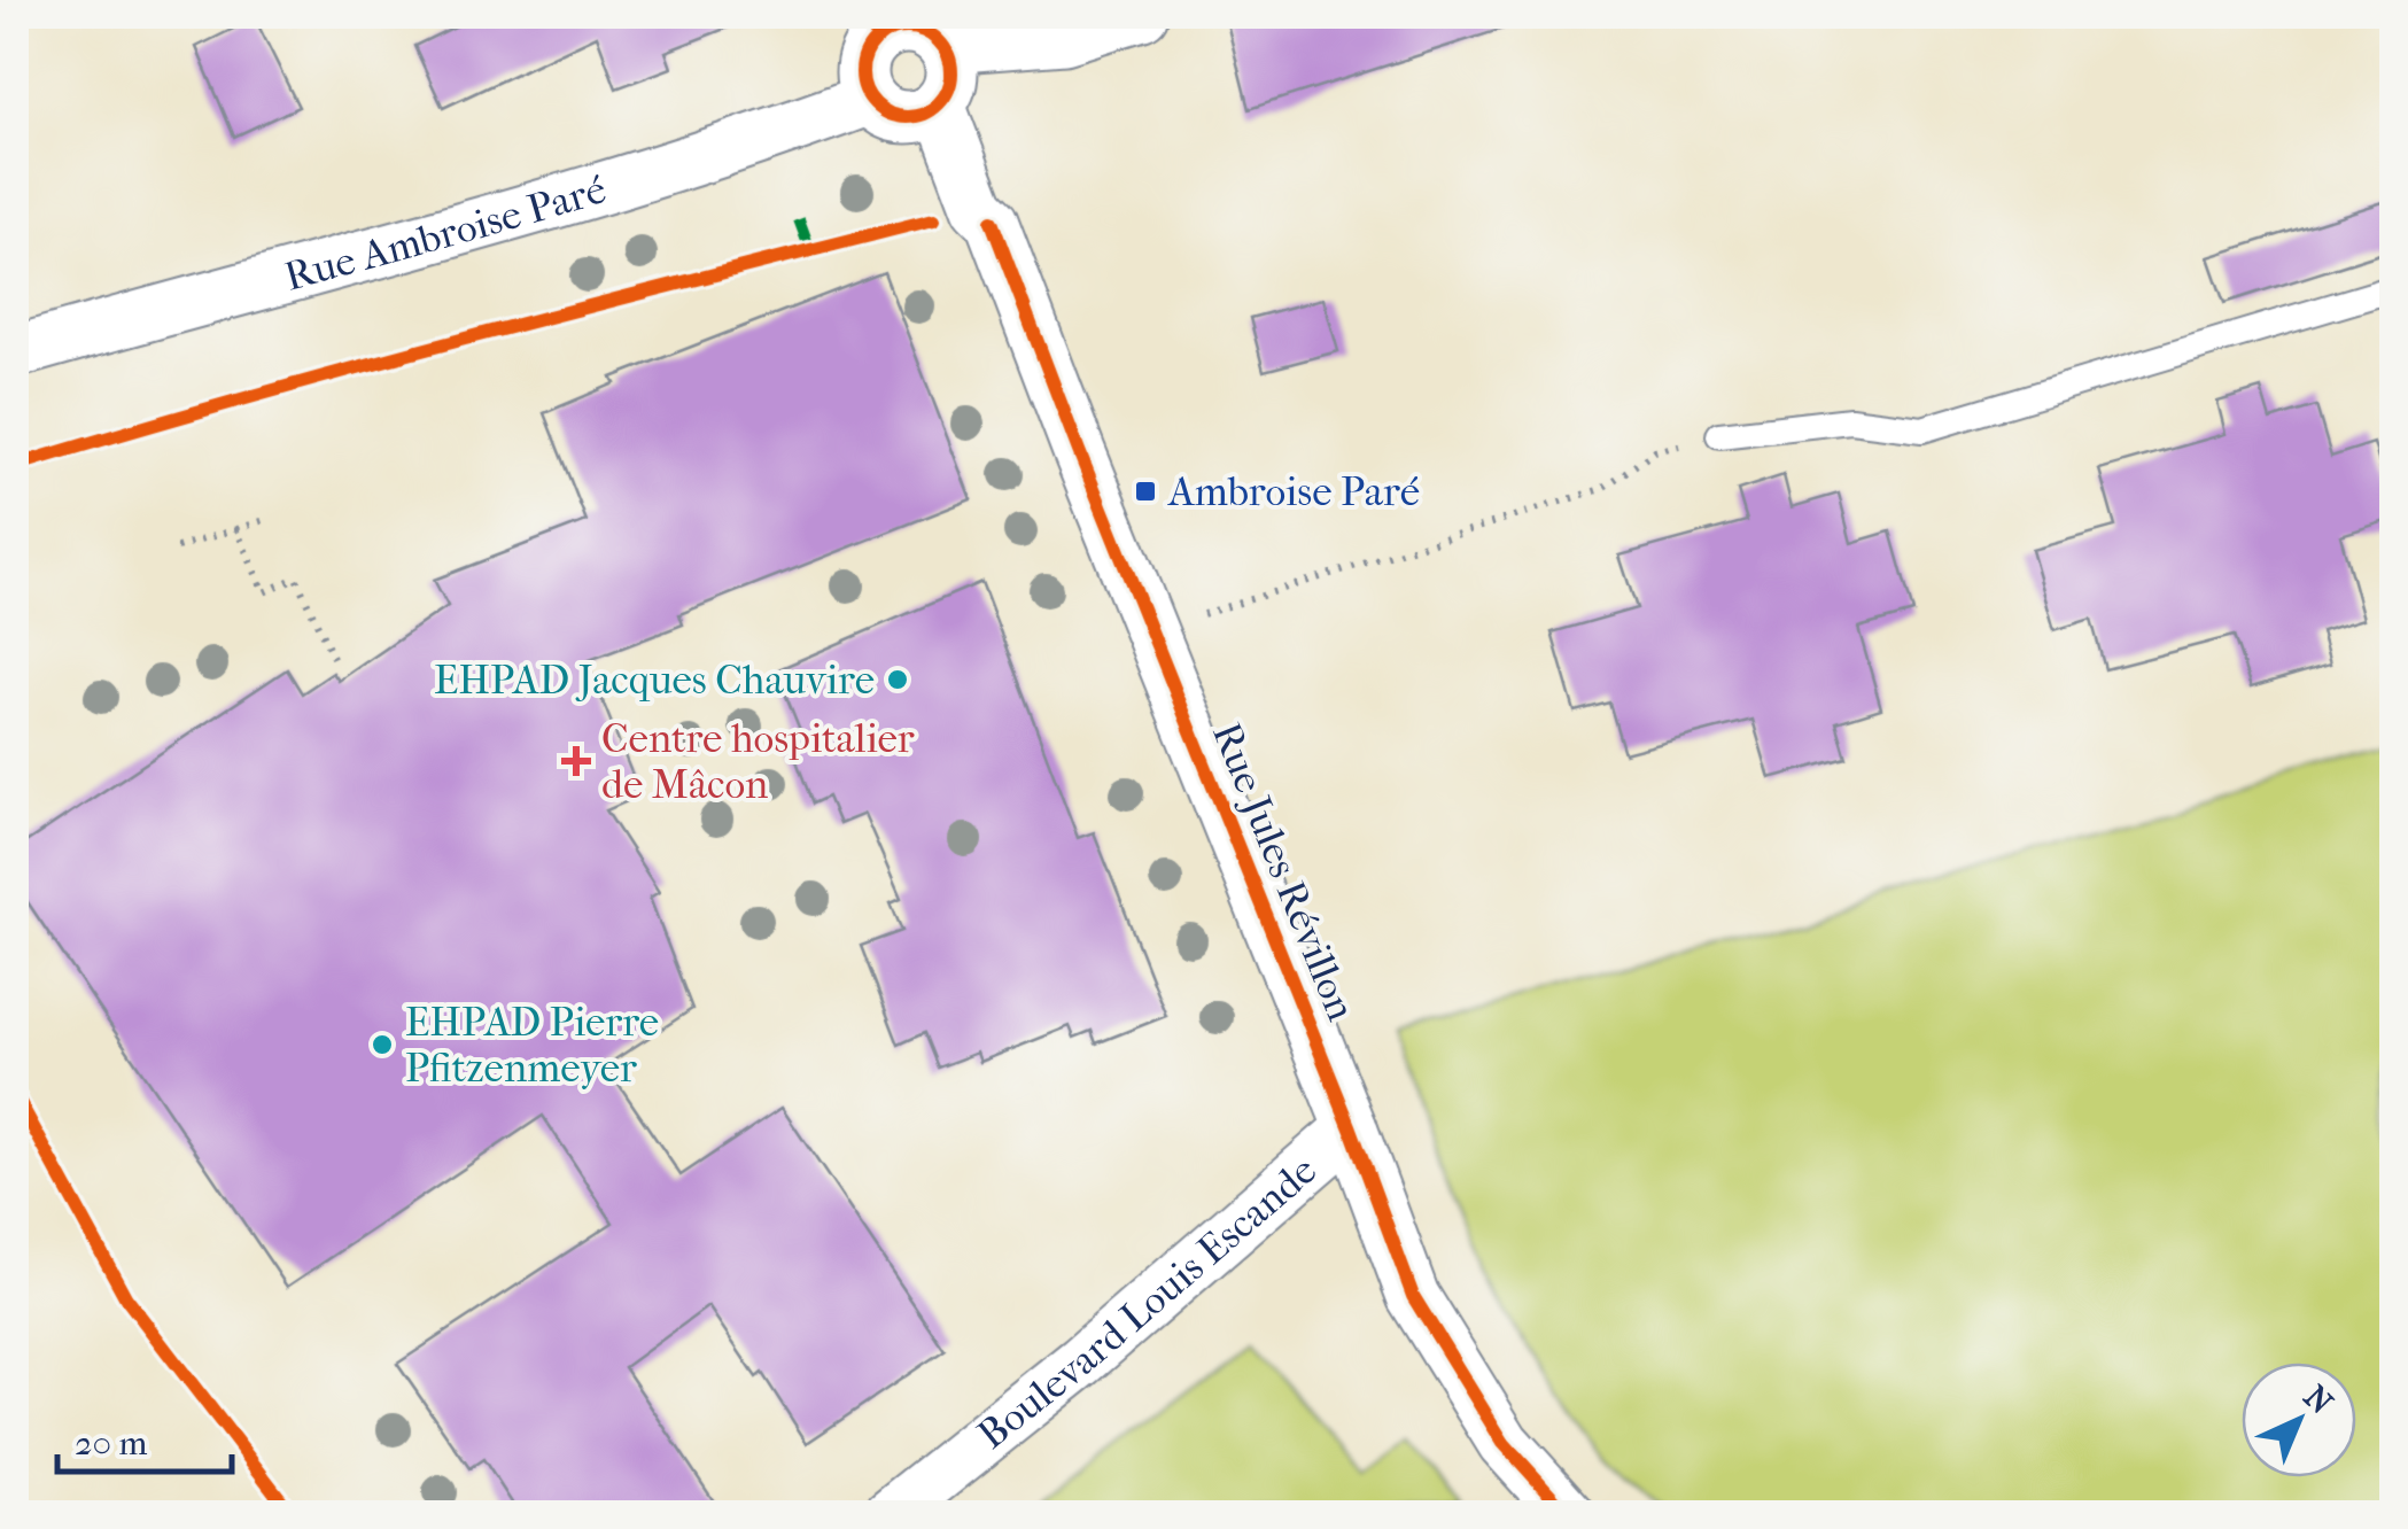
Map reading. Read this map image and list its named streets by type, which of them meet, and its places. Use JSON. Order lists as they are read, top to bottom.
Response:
{
  "streets": {
    "street": ["Rue Ambroise Paré", "Rue Jules Révillon", "Boulevard Louis Escande"]
  },
  "crossings": [
    ["Rue Ambroise Paré", "Rue Jules Révillon"],
    ["Rue Jules Révillon", "Boulevard Louis Escande"]
  ],
  "places": {
    "transit": ["Ambroise Paré"],
    "other": ["EHPAD Jacques Chauvire", "EHPAD Pierre Pfitzenmeyer"],
    "health": ["Centre hospitalier de Mâcon"]
  },
  "scale_bar": "20 m",
  "north": "top right"
}
